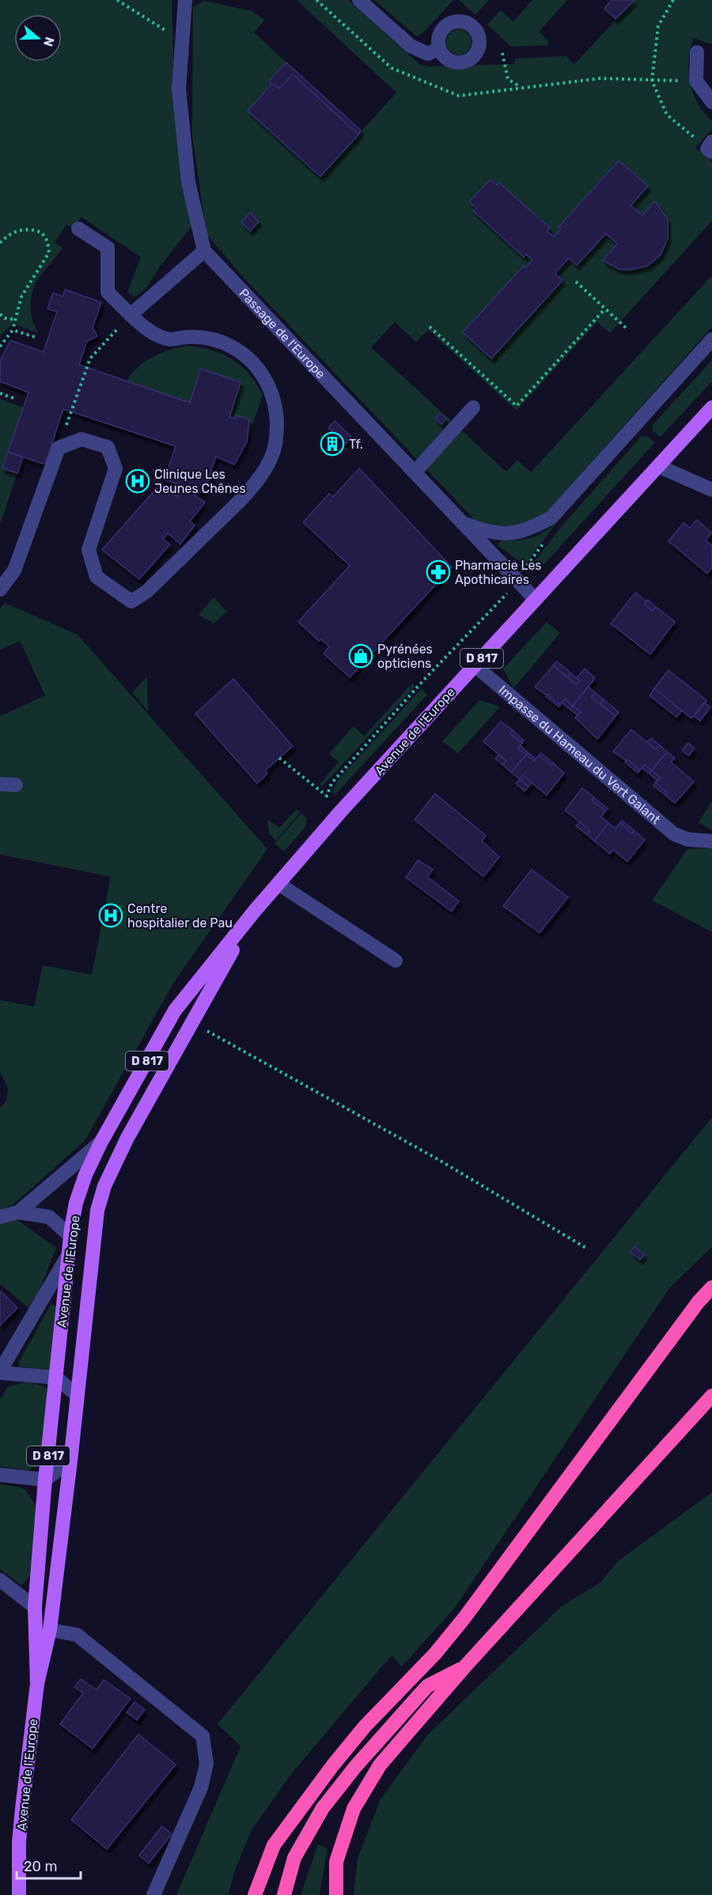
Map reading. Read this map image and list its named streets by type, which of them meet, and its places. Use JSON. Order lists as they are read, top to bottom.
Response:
{
  "streets": {
    "main road": ["D 817", "Avenue de l'Europe"],
    "street": ["Passage de l'Europe", "Impasse du Hameau du Vert Galant"]
  },
  "crossings": [
    ["Passage de l'Europe", "Avenue de l'Europe"],
    ["Avenue de l'Europe", "Impasse du Hameau du Vert Galant"]
  ],
  "places": {
    "building": ["Tf."],
    "hospital": ["Clinique Les Jeunes Chênes", "Centre hospitalier de Pau"],
    "pharmacy": ["Pharmacie Les Apothicaires"],
    "shop": ["Pyrénées opticiens"]
  },
  "scale_bar": "20 m",
  "north": "right"
}
